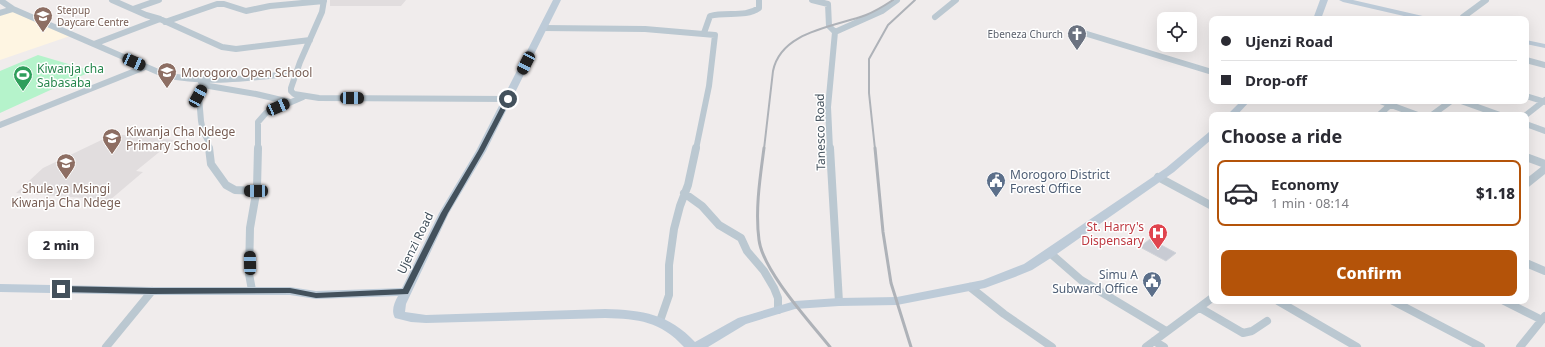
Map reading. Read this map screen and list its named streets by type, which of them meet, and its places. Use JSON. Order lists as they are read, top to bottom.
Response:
{
  "streets": {
    "street": ["Tanesco Road", "Ujenzi Road"]
  },
  "places": {
    "school or university": [
      "Stepup Daycare Centre",
      "Morogoro Open School",
      "Kiwanja Cha Ndege Primary School",
      "Shule ya Msingi Kiwanja Cha Ndege"
    ],
    "church": ["Ebeneza Church"],
    "sports": ["Kiwanja cha Sabasaba"],
    "public building": ["Morogoro District Forest Office", "Simu A Subward Office"],
    "hospital": ["St. Harry's Dispensary"]
  },
  "page": {
    "banner": ["Ujenzi Road", "Drop-off"],
    "heading": "Choose a ride",
    "list": [
      {
        "name": "Economy",
        "note": "1 min · 08:14",
        "value": "$1.18"
      }
    ],
    "bubble": "2 min",
    "buttons": "Confirm"
  }
}
